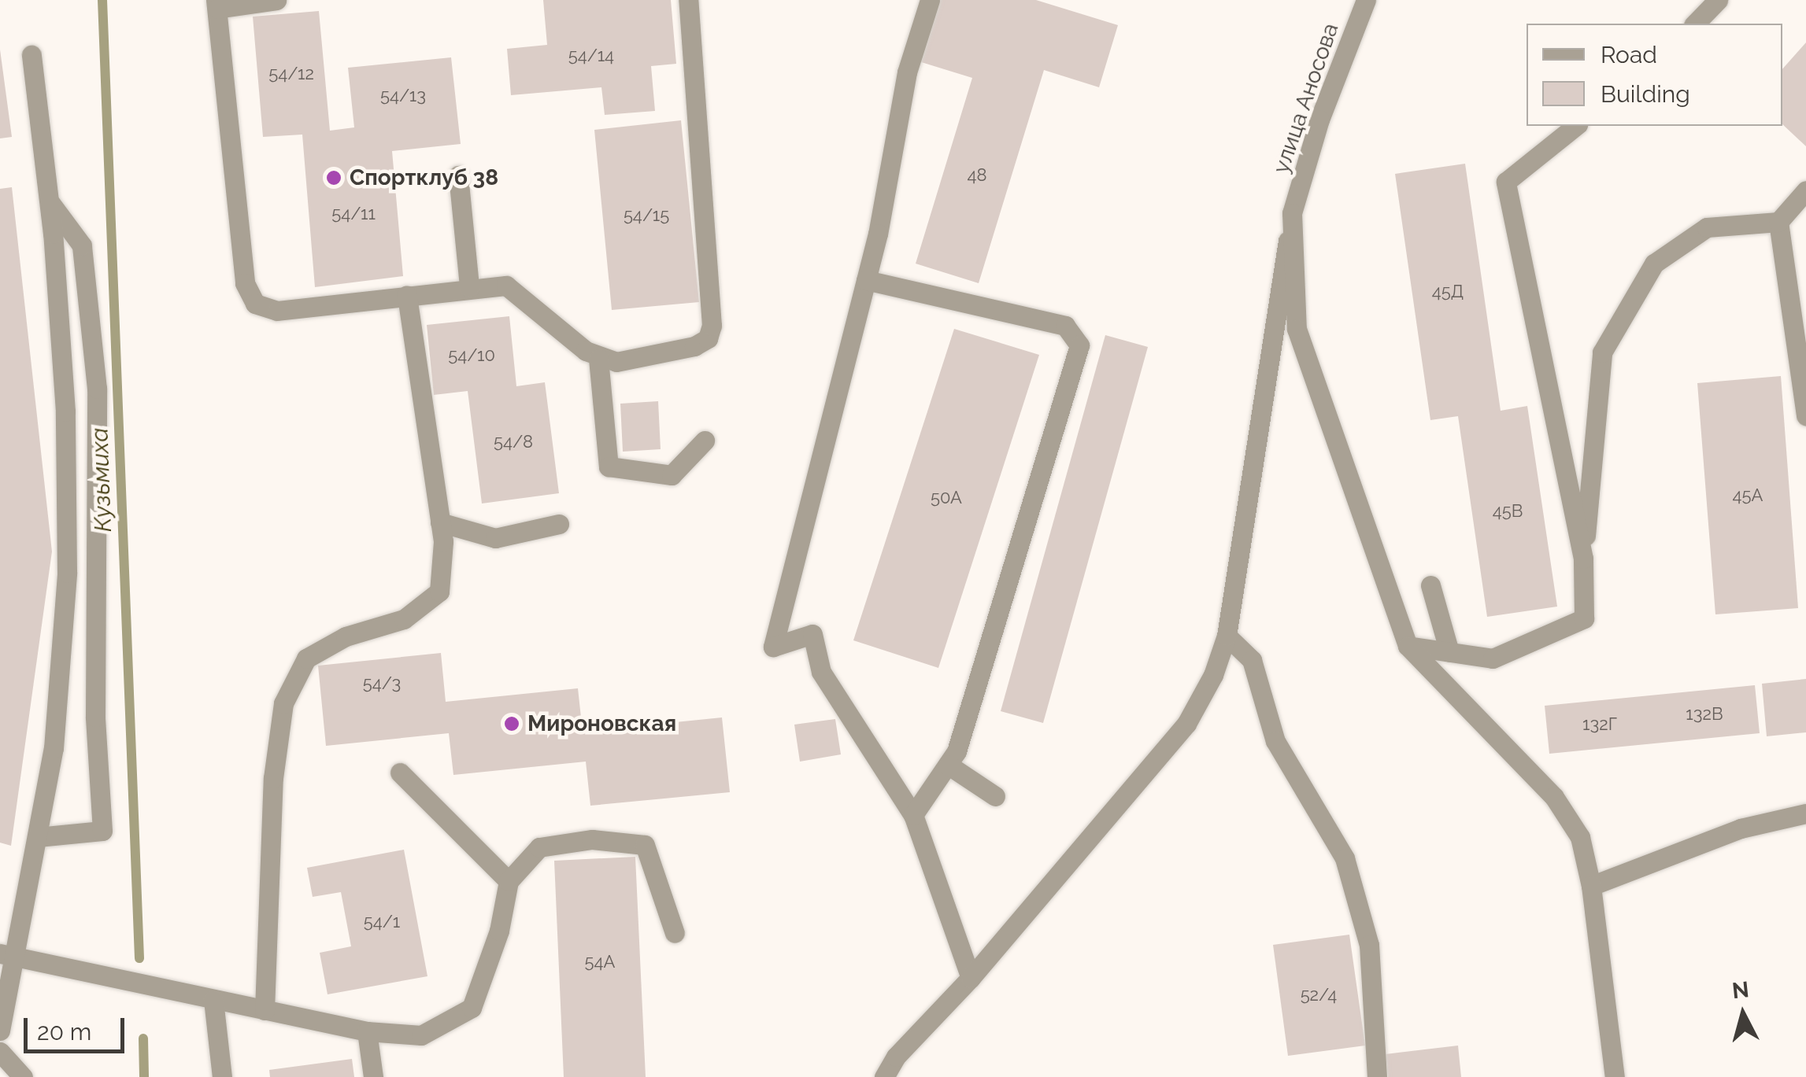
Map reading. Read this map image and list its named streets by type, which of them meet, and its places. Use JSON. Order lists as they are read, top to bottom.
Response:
{
  "streets": {
    "street": ["улица Аносова"]
  },
  "water": ["Кузьмиха"],
  "places": ["Спортклуб 38", "Мироновская"],
  "house_numbers": [
    "54/14",
    "54/12",
    "54/13",
    "48",
    "54/11",
    "54/15",
    "45Д",
    "54/10",
    "54/8",
    "45А",
    "50А",
    "45В",
    "54/3",
    "132В",
    "132Г",
    "54/1",
    "54А",
    "52/4"
  ],
  "legend": ["Road", "Building"],
  "scale_bar": "20 m",
  "north": "top"
}
